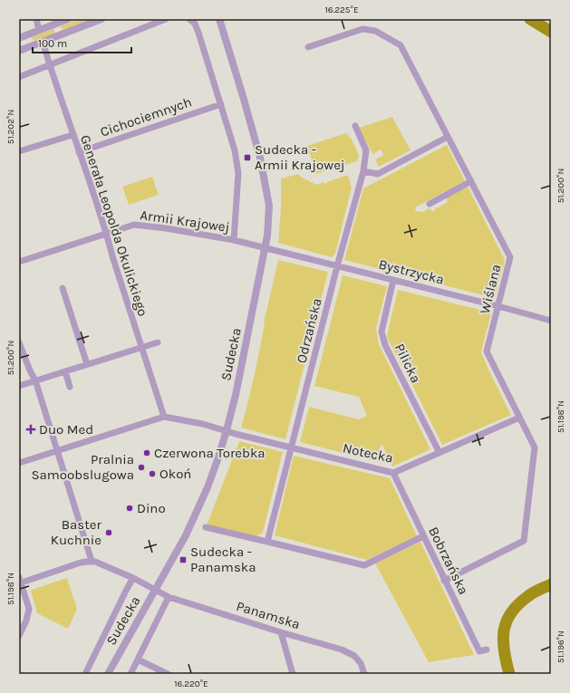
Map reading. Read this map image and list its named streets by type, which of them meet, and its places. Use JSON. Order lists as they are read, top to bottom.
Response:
{
  "streets": {
    "street": [
      "Cichociemnych",
      "Armii Krajowej",
      "Generała Leopolda Okulickiego",
      "Bystrzycka",
      "Wiślana",
      "Odrzańska",
      "Sudecka",
      "Pilicka",
      "Notecka",
      "Bobrzańska",
      "Panamska"
    ]
  },
  "crossings": [
    ["Cichociemnych", "Generała Leopolda Okulickiego"],
    ["Armii Krajowej", "Generała Leopolda Okulickiego"],
    ["Armii Krajowej", "Bystrzycka"],
    ["Armii Krajowej", "Sudecka"],
    ["Generała Leopolda Okulickiego", "Notecka"],
    ["Bystrzycka", "Wiślana"],
    ["Bystrzycka", "Odrzańska"],
    ["Bystrzycka", "Sudecka"],
    ["Bystrzycka", "Pilicka"],
    ["Wiślana", "Notecka"],
    ["Wiślana", "Bobrzańska"],
    ["Odrzańska", "Notecka"],
    ["Sudecka", "Notecka"],
    ["Sudecka", "Panamska"],
    ["Pilicka", "Notecka"],
    ["Notecka", "Bobrzańska"]
  ],
  "places": {
    "transit": ["Sudecka - Armii Krajowej", "Sudecka - Panamska"],
    "health": ["Duo Med"],
    "other": [
      "Czerwona Torebka",
      "Pralnia Samoobslugowa",
      "Okoń",
      "Dino",
      "Baster Kuchnie"
    ]
  },
  "scale_bar": "100 m",
  "coordinates": [
    "16.225°E",
    "51.202°N",
    "51.200°N",
    "51.198°N",
    "51.196°N",
    "16.220°E"
  ]
}
